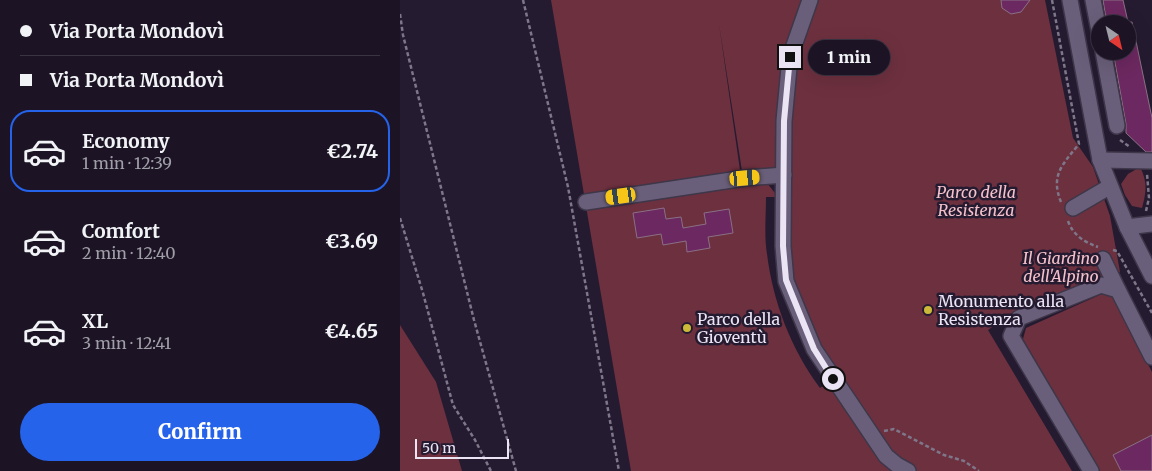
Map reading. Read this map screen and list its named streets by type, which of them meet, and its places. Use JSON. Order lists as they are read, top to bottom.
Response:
{
  "parks": ["Parco della Resistenza", "Il Giardino dell'Alpino"],
  "places": ["Monumento alla Resistenza", "Parco della Gioventù"],
  "scale_bar": "50 m",
  "north": "bottom right",
  "page": {
    "banner": ["Via Porta Mondovì", "Via Porta Mondovì"],
    "bubble": "1 min",
    "list": [
      {
        "name": "Economy",
        "note": "1 min · 12:39",
        "value": "€2.74"
      },
      {
        "name": "Comfort",
        "note": "2 min · 12:40",
        "value": "€3.69"
      },
      {
        "name": "XL",
        "note": "3 min · 12:41",
        "value": "€4.65"
      }
    ],
    "buttons": "Confirm",
    "scale": "50 m"
  }
}
